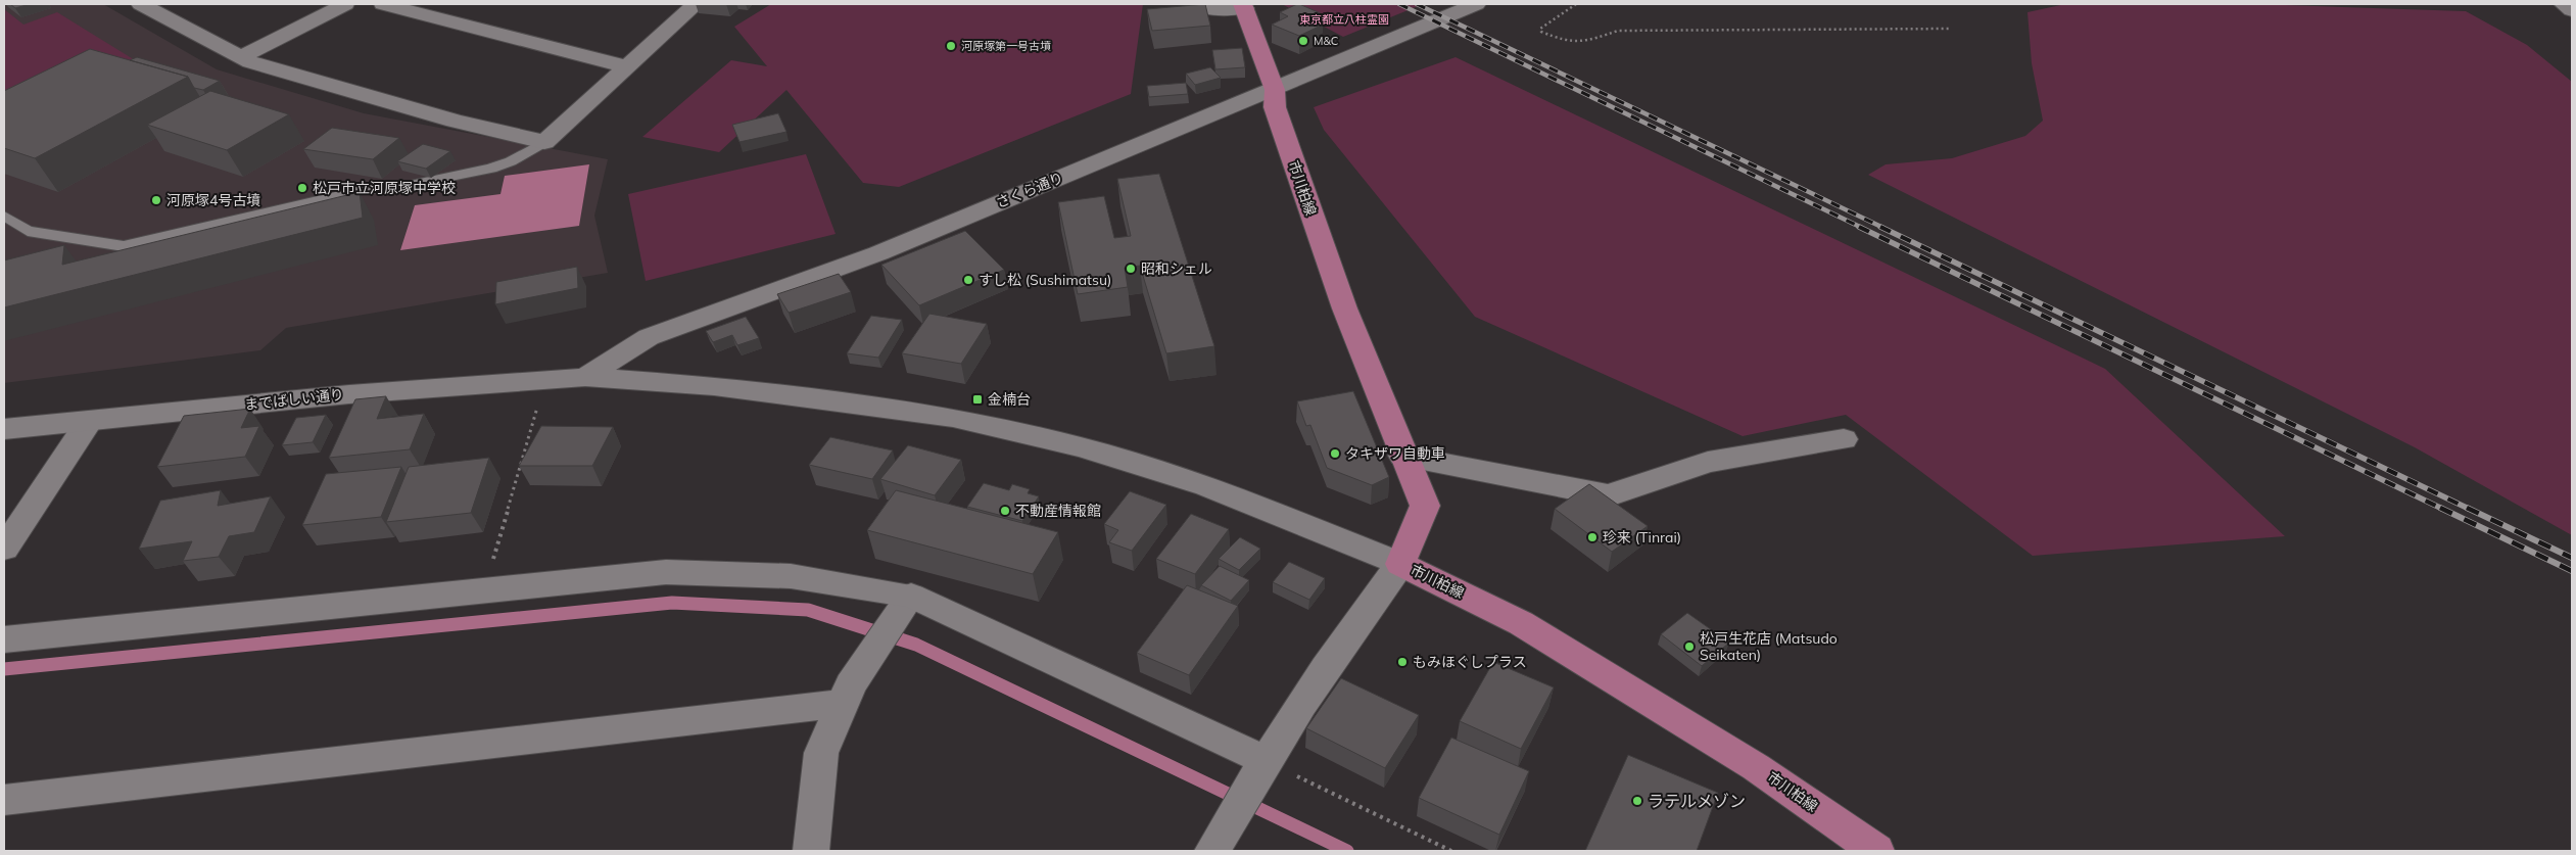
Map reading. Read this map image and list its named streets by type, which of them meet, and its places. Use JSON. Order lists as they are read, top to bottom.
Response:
{
  "streets": {
    "main road": ["市川柏線"],
    "street": ["さくら通り", "までばしい通り"]
  },
  "crossings": [
    ["市川柏線", "さくら通り"],
    ["市川柏線", "までばしい通り"],
    ["さくら通り", "までばしい通り"]
  ],
  "parks": ["東京都立八柱霊園"],
  "places": {
    "other": [
      "M&C",
      "河原塚第一号古墳",
      "松戸市立河原塚中学校",
      "河原塚4号古墳",
      "昭和シェル",
      "すし松 (Sushimatsu)",
      "タキザワ自動車",
      "不動産情報館",
      "珍来 (Tinrai)",
      "松戸生花店 (Matsudo Seikaten)",
      "もみほぐしプラス",
      "ラテルメゾン"
    ],
    "transit": ["金楠台"]
  }
}
